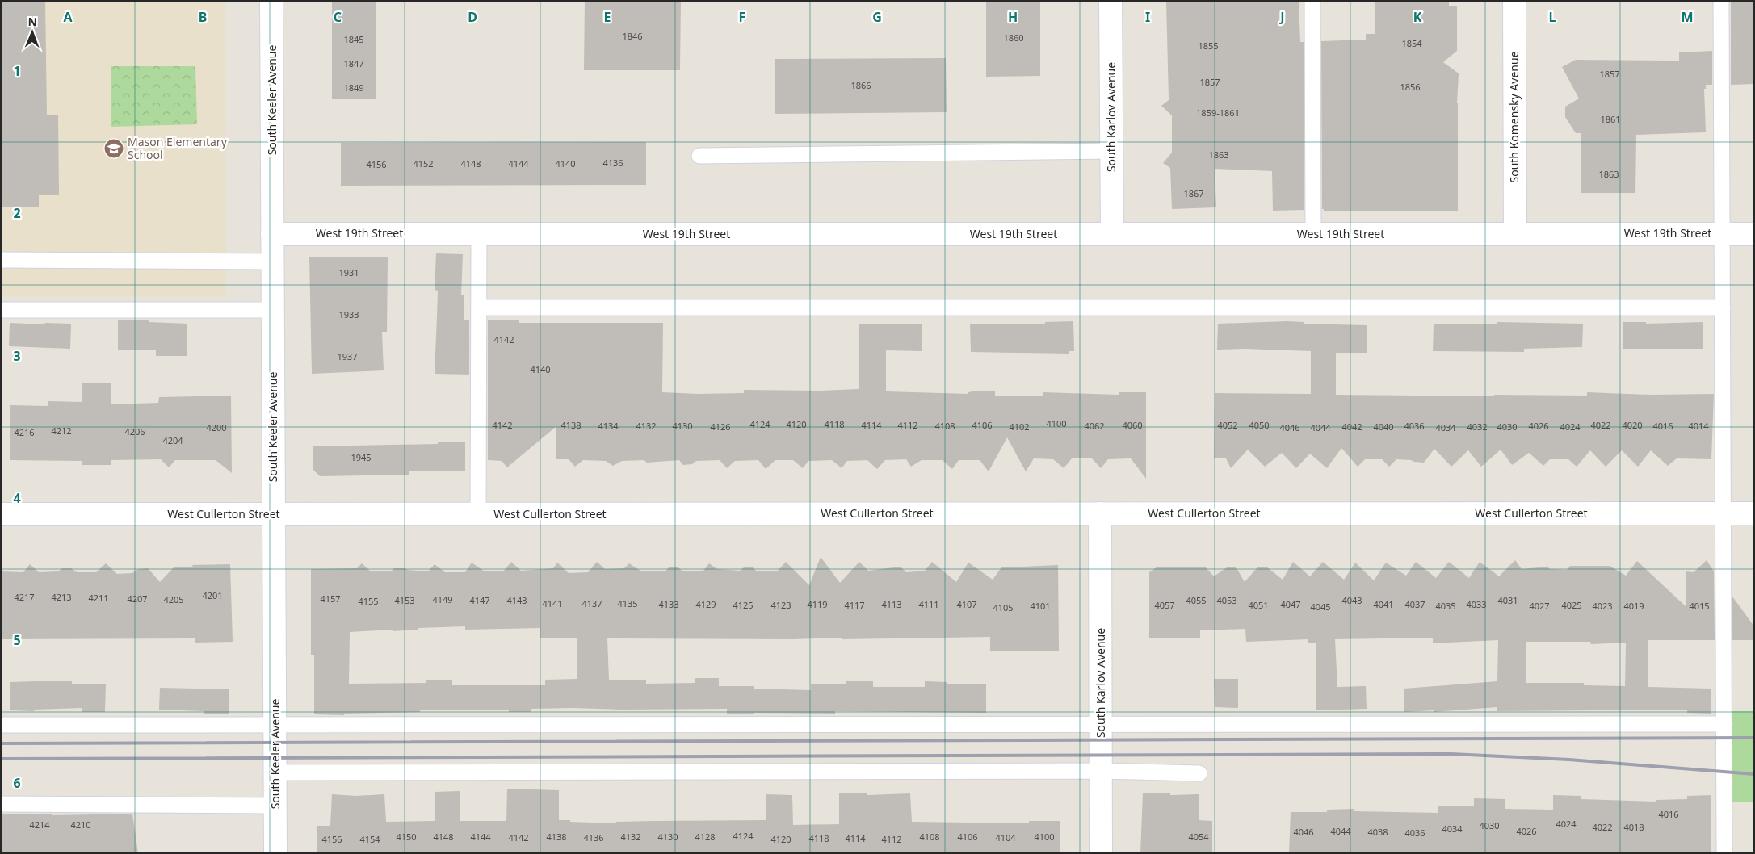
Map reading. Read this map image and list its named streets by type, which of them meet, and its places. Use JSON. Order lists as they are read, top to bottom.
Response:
{
  "streets": {
    "street": [
      "South Keeler Avenue",
      "South Karlov Avenue",
      "South Komensky Avenue",
      "West 19th Street",
      "West Cullerton Street"
    ]
  },
  "crossings": [
    ["South Keeler Avenue", "West 19th Street"],
    ["South Keeler Avenue", "West Cullerton Street"],
    ["South Karlov Avenue", "West 19th Street"],
    ["South Karlov Avenue", "West Cullerton Street"],
    ["South Komensky Avenue", "West 19th Street"]
  ],
  "places": {
    "school or university": ["Mason Elementary School"]
  },
  "house_numbers": [
    "1846",
    "1860",
    "1845",
    "1854",
    "1855",
    "1847",
    "1857",
    "1857",
    "1866",
    "1856",
    "1849",
    "1859-1861",
    "1861",
    "1863",
    "4136",
    "4152",
    "4148",
    "4144",
    "4140",
    "4156",
    "1863",
    "1867",
    "1931",
    "1933",
    "4142",
    "1937",
    "4140",
    "4100",
    "4124",
    "4120",
    "4118",
    "4142",
    "4138",
    "4114",
    "4112",
    "4106",
    "4060",
    "4052",
    "4050",
    "4022",
    "4020",
    "4134",
    "4132",
    "4130",
    "4108",
    "4062",
    "4036",
    "4026",
    "4016",
    "4014",
    "4126",
    "4102",
    "4042",
    "4040",
    "4032",
    "4030",
    "4024",
    "4200",
    "4046",
    "4044",
    "4034",
    "4212",
    "4206",
    "4216",
    "4204",
    "1945",
    "4201",
    "4217",
    "4213",
    "4211",
    "4207",
    "4157",
    "4205",
    "4149",
    "4153",
    "4147",
    "4143",
    "4055",
    "4053",
    "4043",
    "4031",
    "4155",
    "4141",
    "4137",
    "4135",
    "4133",
    "4129",
    "4119",
    "4113",
    "4111",
    "4107",
    "4047",
    "4041",
    "4037",
    "4033",
    "4125",
    "4123",
    "4117",
    "4057",
    "4051",
    "4025",
    "4101",
    "4035",
    "4027",
    "4023",
    "4019",
    "4015",
    "4045",
    "4105",
    "4016",
    "4024",
    "4214",
    "4210",
    "4030",
    "4022",
    "4018",
    "4034",
    "4044",
    "4026",
    "4046",
    "4038",
    "4036",
    "4124",
    "4150",
    "4148",
    "4144",
    "4138",
    "4132",
    "4130",
    "4128",
    "4108",
    "4106",
    "4100",
    "4054",
    "4142",
    "4136",
    "4104",
    "4118",
    "4114",
    "4156",
    "4154",
    "4120",
    "4112"
  ],
  "north": "top",
  "grid": {
    "columns": [
      "A",
      "B",
      "C",
      "D",
      "E",
      "F",
      "G",
      "H",
      "I",
      "J",
      "K",
      "L",
      "M"
    ],
    "rows": [
      "1",
      "2",
      "3",
      "4",
      "5",
      "6"
    ]
  }
}
